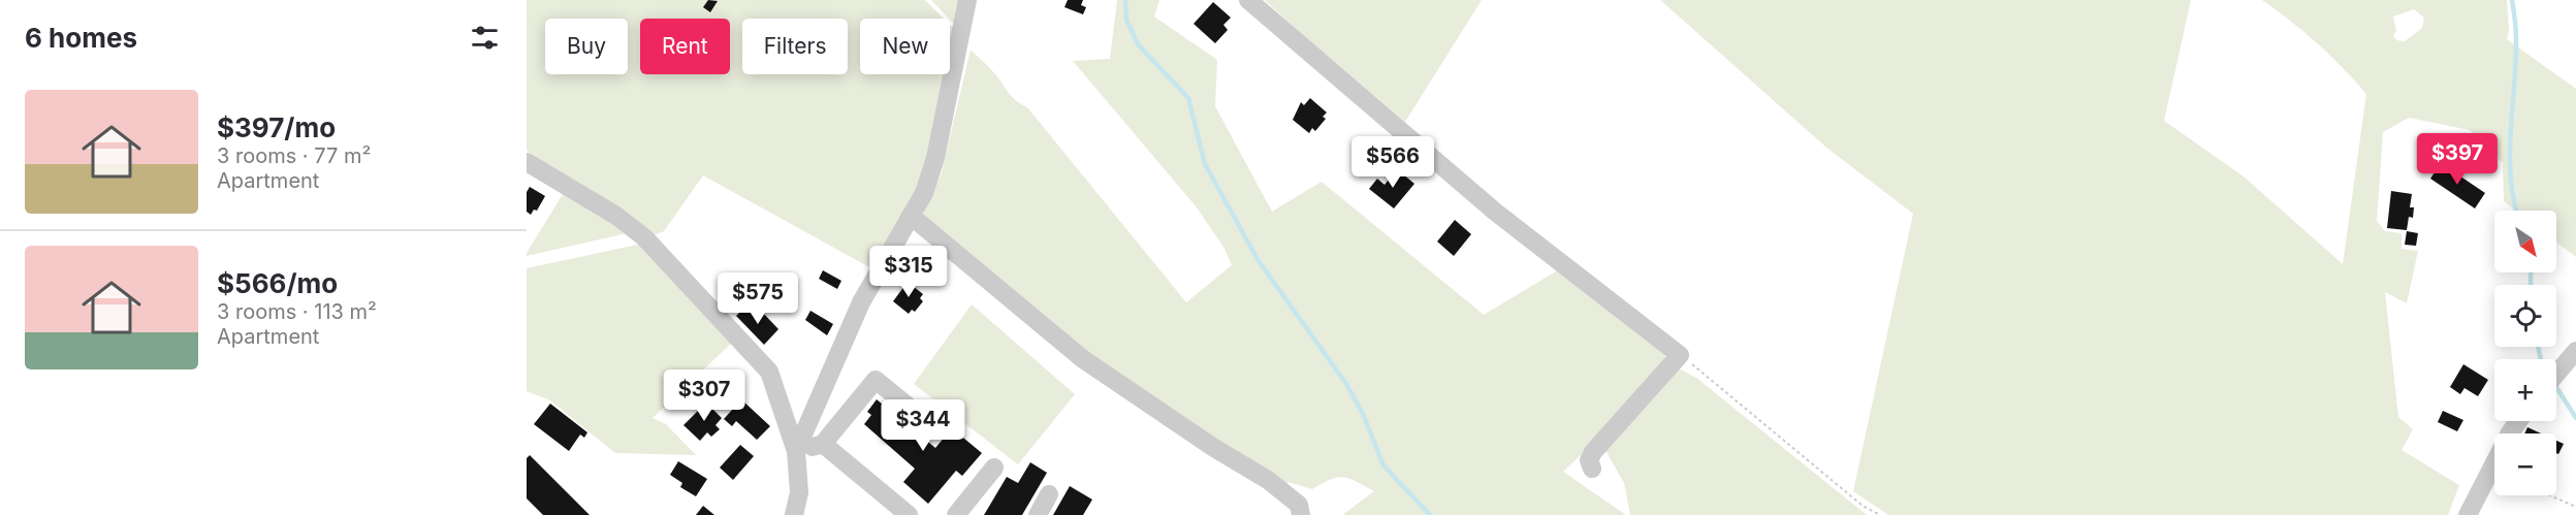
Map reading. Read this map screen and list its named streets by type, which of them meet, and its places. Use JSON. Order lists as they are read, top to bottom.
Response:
{
  "north": "bottom right",
  "page": {
    "heading": "6 homes",
    "chip": [
      "Buy",
      "Rent",
      "Filters",
      "New"
    ],
    "list": [
      {
        "name": "$397/mo",
        "note": "3 rooms · 77 m² · Apartment"
      },
      {
        "name": "$566/mo",
        "note": "3 rooms · 113 m² · Apartment"
      }
    ],
    "price": [
      "$397",
      "$566",
      "$315",
      "$575",
      "$307",
      "$344"
    ],
    "map_buttons": ["+", "−"]
  }
}
